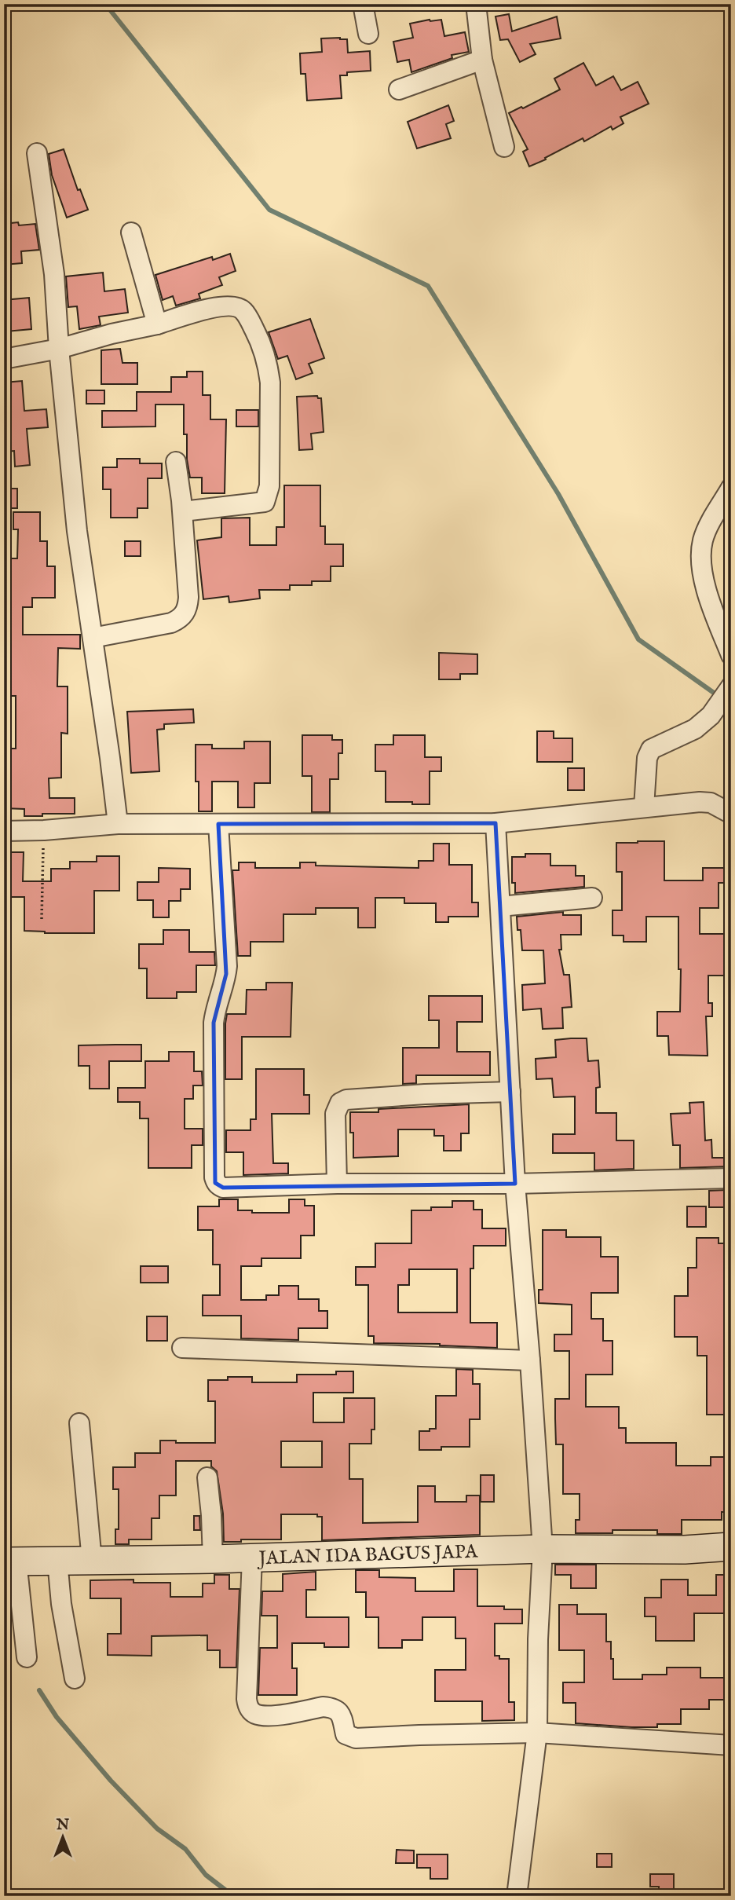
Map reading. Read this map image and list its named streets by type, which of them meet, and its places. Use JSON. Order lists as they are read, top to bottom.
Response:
{
  "streets": {
    "street": ["JALAN IDA BAGUS JAPA"]
  },
  "north": "top"
}
